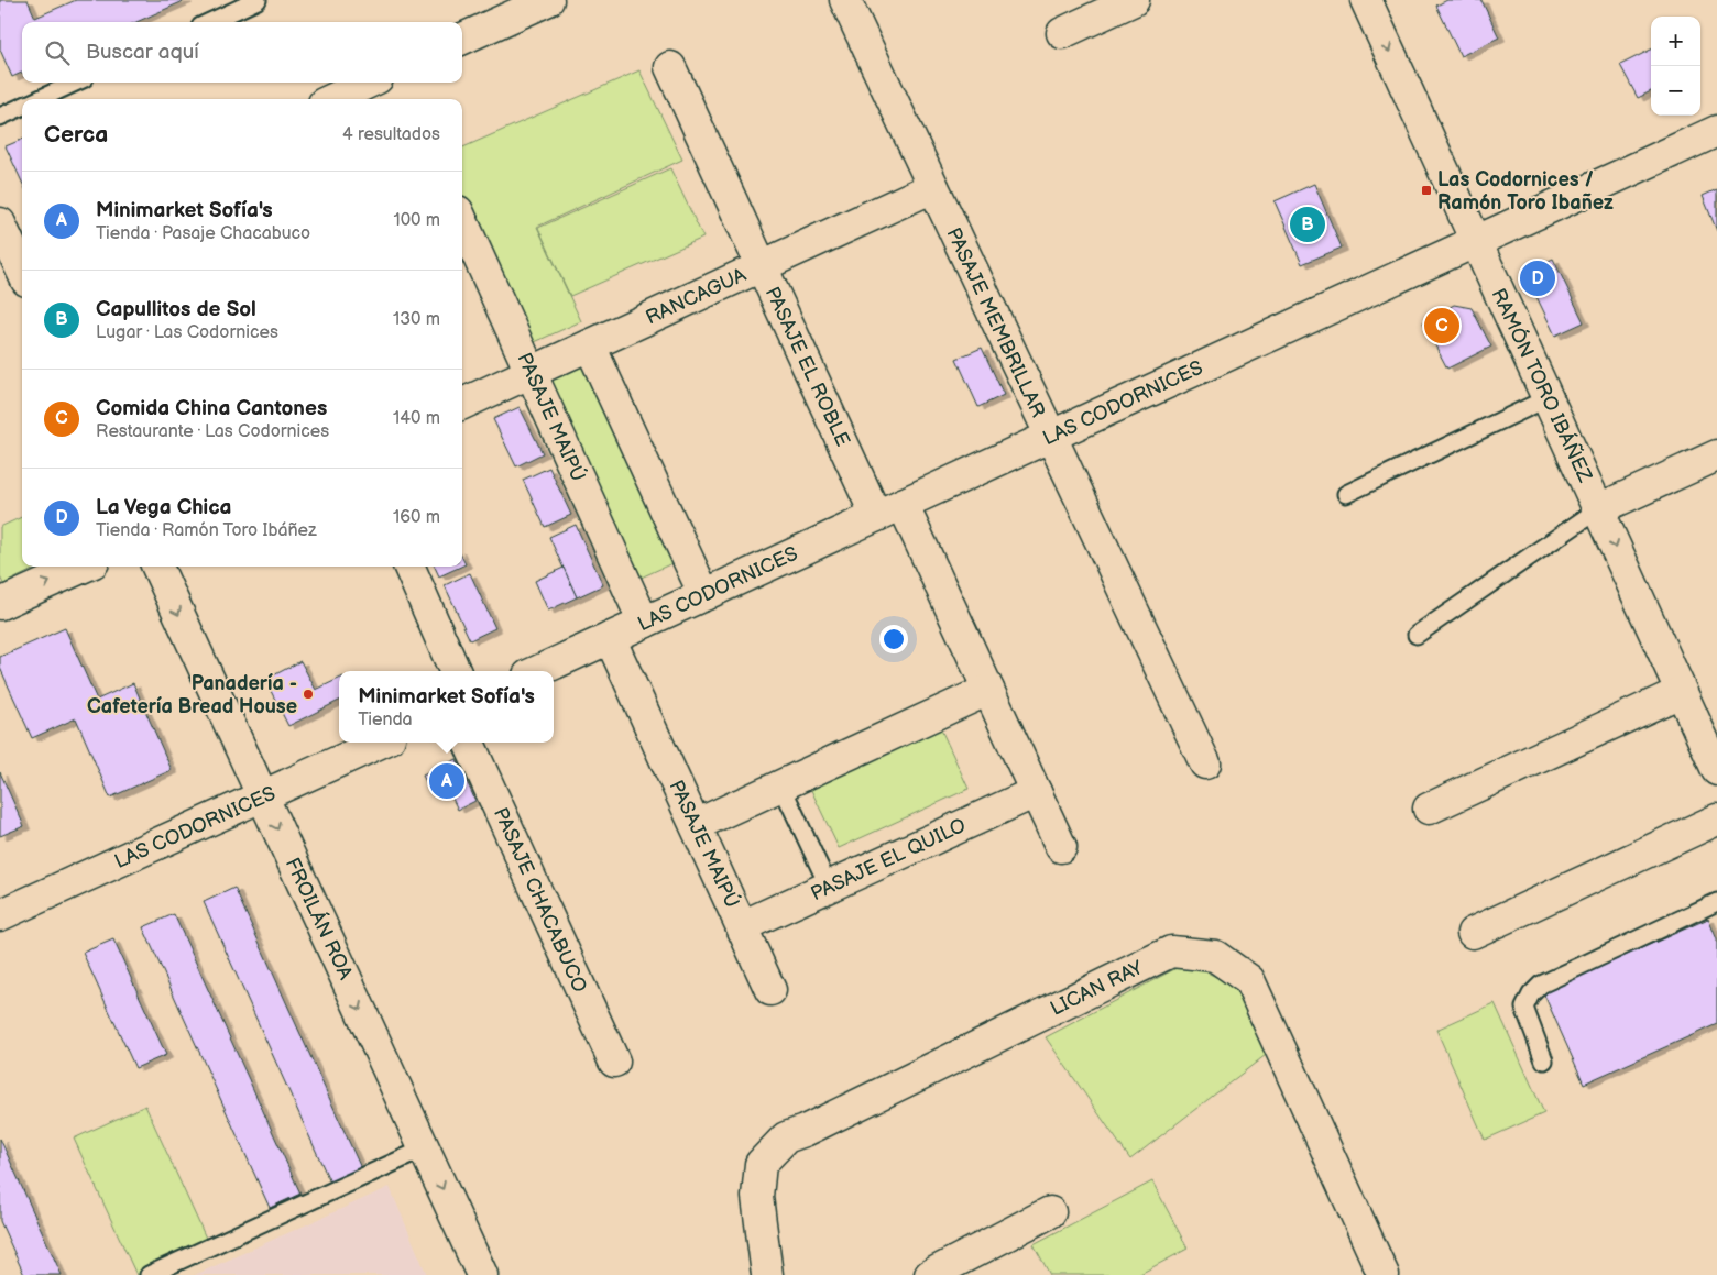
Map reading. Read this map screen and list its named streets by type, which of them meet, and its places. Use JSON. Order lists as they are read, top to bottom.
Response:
{
  "streets": {
    "street": [
      "RANCAGUA",
      "PASAJE MEMBRILLAR",
      "PASAJE EL ROBLE",
      "RAMÓN TORO IBÁÑEZ",
      "LAS CODORNICES",
      "PASAJE MAIPÚ",
      "PASAJE EL QUILO",
      "PASAJE CHACABUCO",
      "FROILÁN ROA",
      "LICAN RAY"
    ]
  },
  "crossings": [
    ["RANCAGUA", "PASAJE MEMBRILLAR"],
    ["RANCAGUA", "PASAJE EL ROBLE"],
    ["RANCAGUA", "PASAJE MAIPÚ"],
    ["PASAJE MEMBRILLAR", "LAS CODORNICES"],
    ["PASAJE EL ROBLE", "LAS CODORNICES"],
    ["RAMÓN TORO IBÁÑEZ", "LAS CODORNICES"],
    ["LAS CODORNICES", "PASAJE MAIPÚ"],
    ["LAS CODORNICES", "FROILÁN ROA"],
    ["PASAJE MAIPÚ", "PASAJE EL QUILO"]
  ],
  "one_way": ["RAMÓN TORO IBÁÑEZ", "FROILÁN ROA"],
  "places": {
    "transit": ["Las Codornices / Ramón Toro Ibañez"],
    "other": ["Panadería - Cafetería Bread House"]
  },
  "page": {
    "map_buttons": ["+", "−"],
    "search": "Buscar aquí",
    "heading": ["Cerca", "4 resultados"],
    "list": [
      {
        "mark": "A",
        "name": "Minimarket Sofía's",
        "note": "Tienda · Pasaje Chacabuco",
        "value": "100 m"
      },
      {
        "mark": "B",
        "name": "Capullitos de Sol",
        "note": "Lugar · Las Codornices",
        "value": "130 m"
      },
      {
        "mark": "C",
        "name": "Comida China Cantones",
        "note": "Restaurante · Las Codornices",
        "value": "140 m"
      },
      {
        "mark": "D",
        "name": "La Vega Chica",
        "note": "Tienda · Ramón Toro Ibáñez",
        "value": "160 m"
      }
    ],
    "pins": [
      "B",
      "D",
      "C",
      "A"
    ],
    "popup": ["Minimarket Sofía's", "Tienda"]
  }
}
